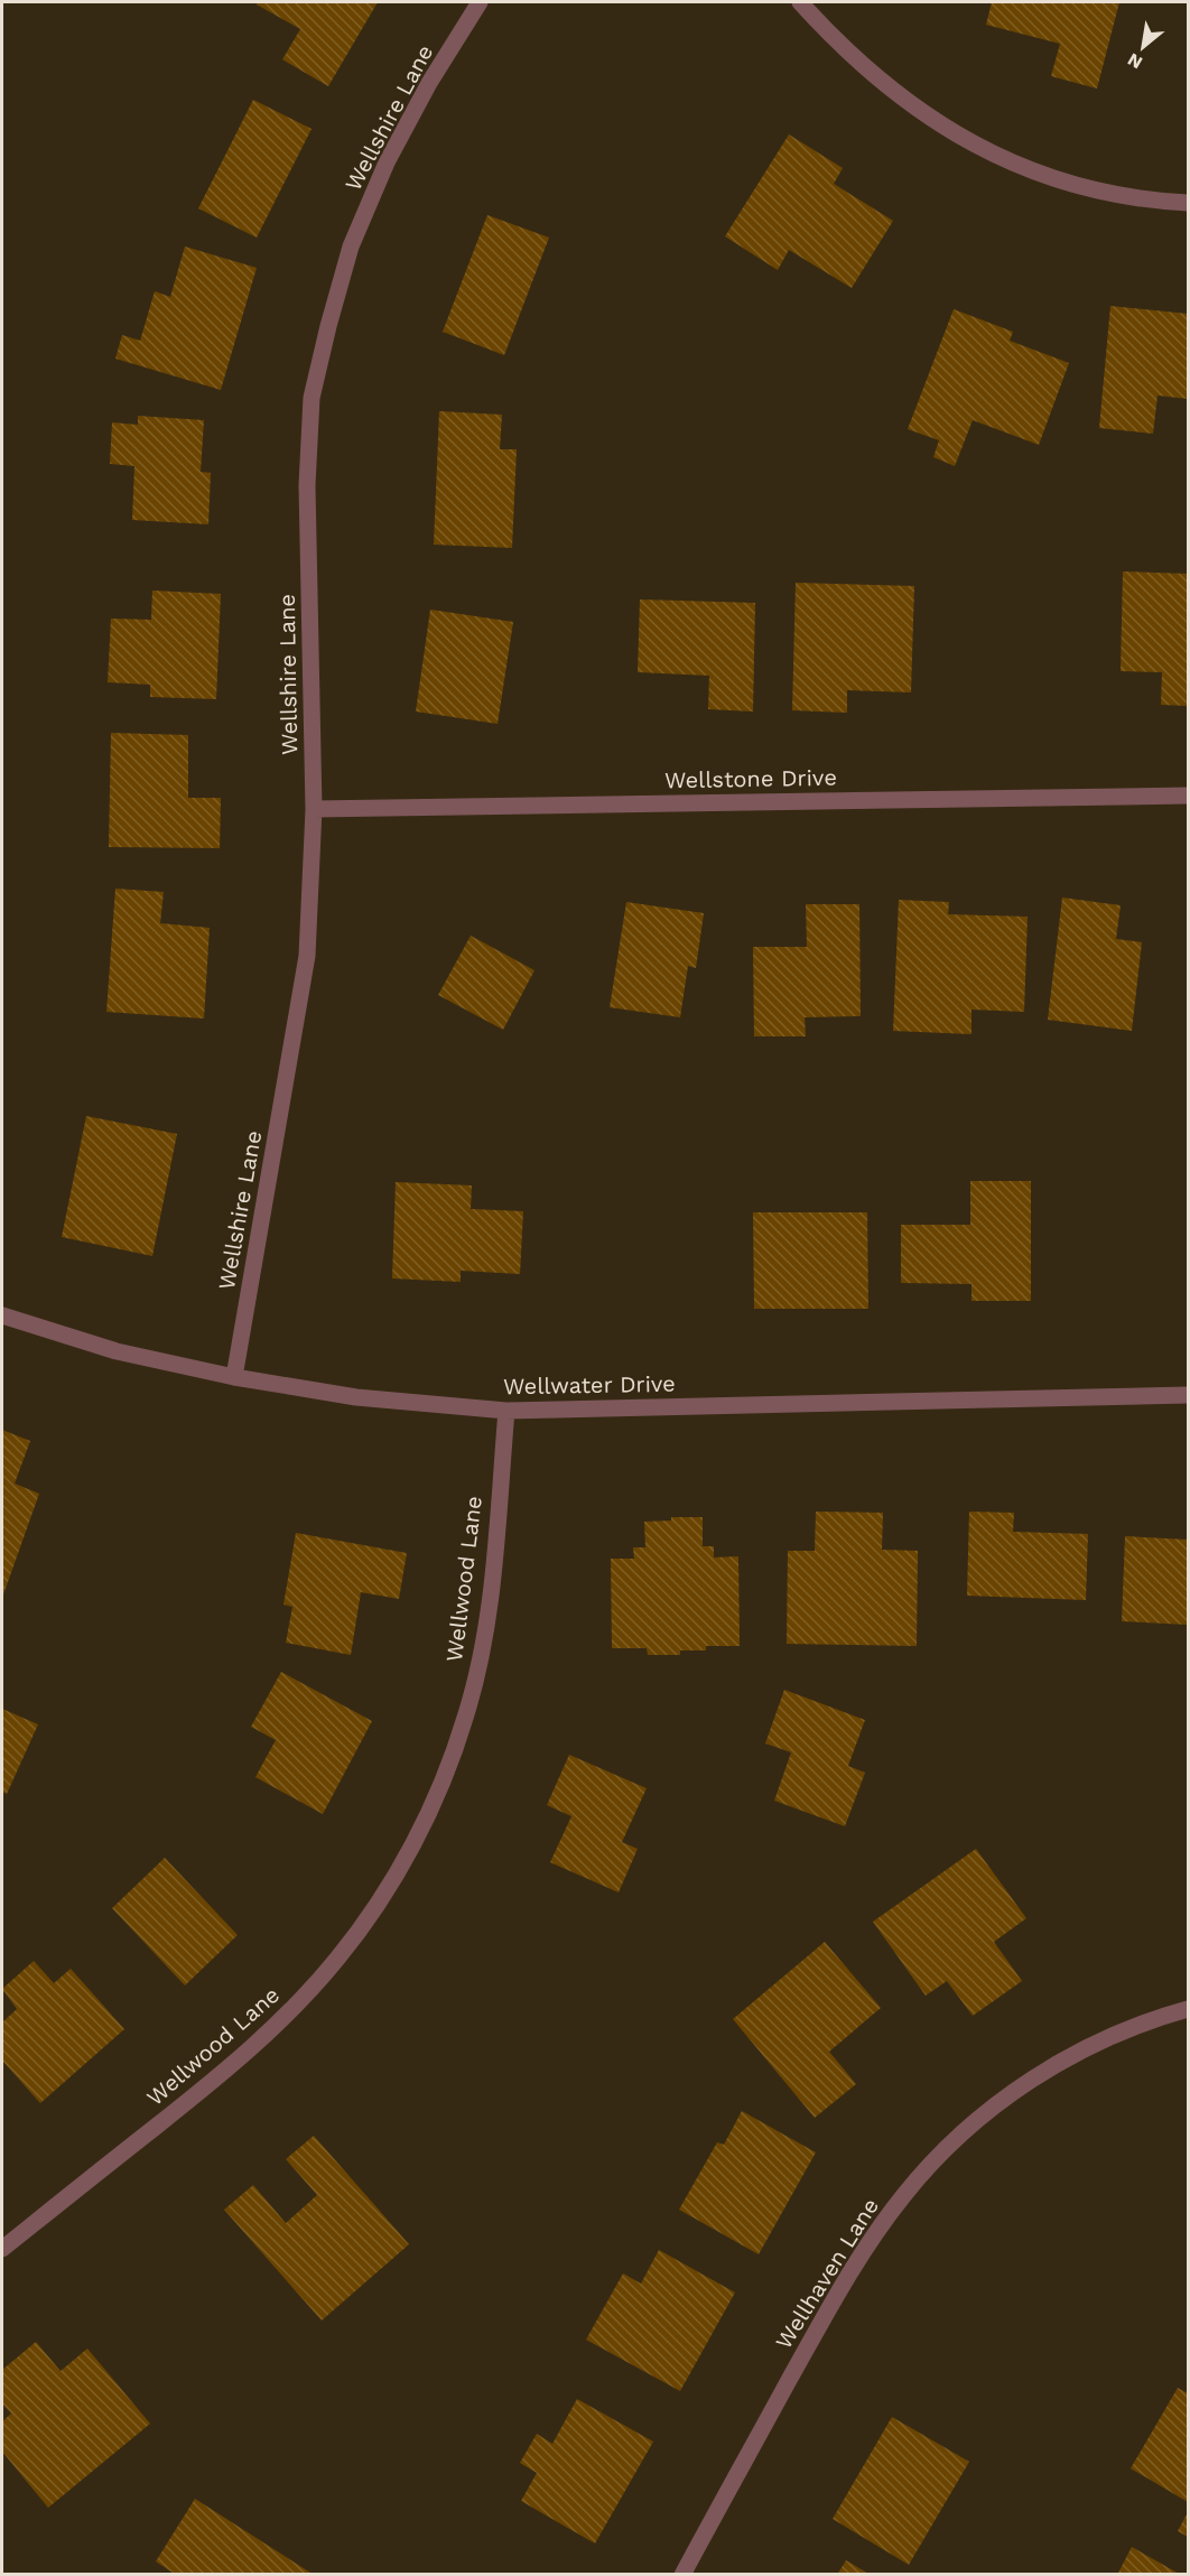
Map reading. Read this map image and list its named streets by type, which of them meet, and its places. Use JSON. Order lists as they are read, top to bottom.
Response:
{
  "streets": {
    "street": [
      "Wellshire Lane",
      "Wellstone Drive",
      "Wellwater Drive",
      "Wellwood Lane",
      "Wellhaven Lane"
    ]
  },
  "crossings": [
    ["Wellshire Lane", "Wellstone Drive"],
    ["Wellshire Lane", "Wellwater Drive"],
    ["Wellwater Drive", "Wellwood Lane"]
  ],
  "north": "bottom left"
}
